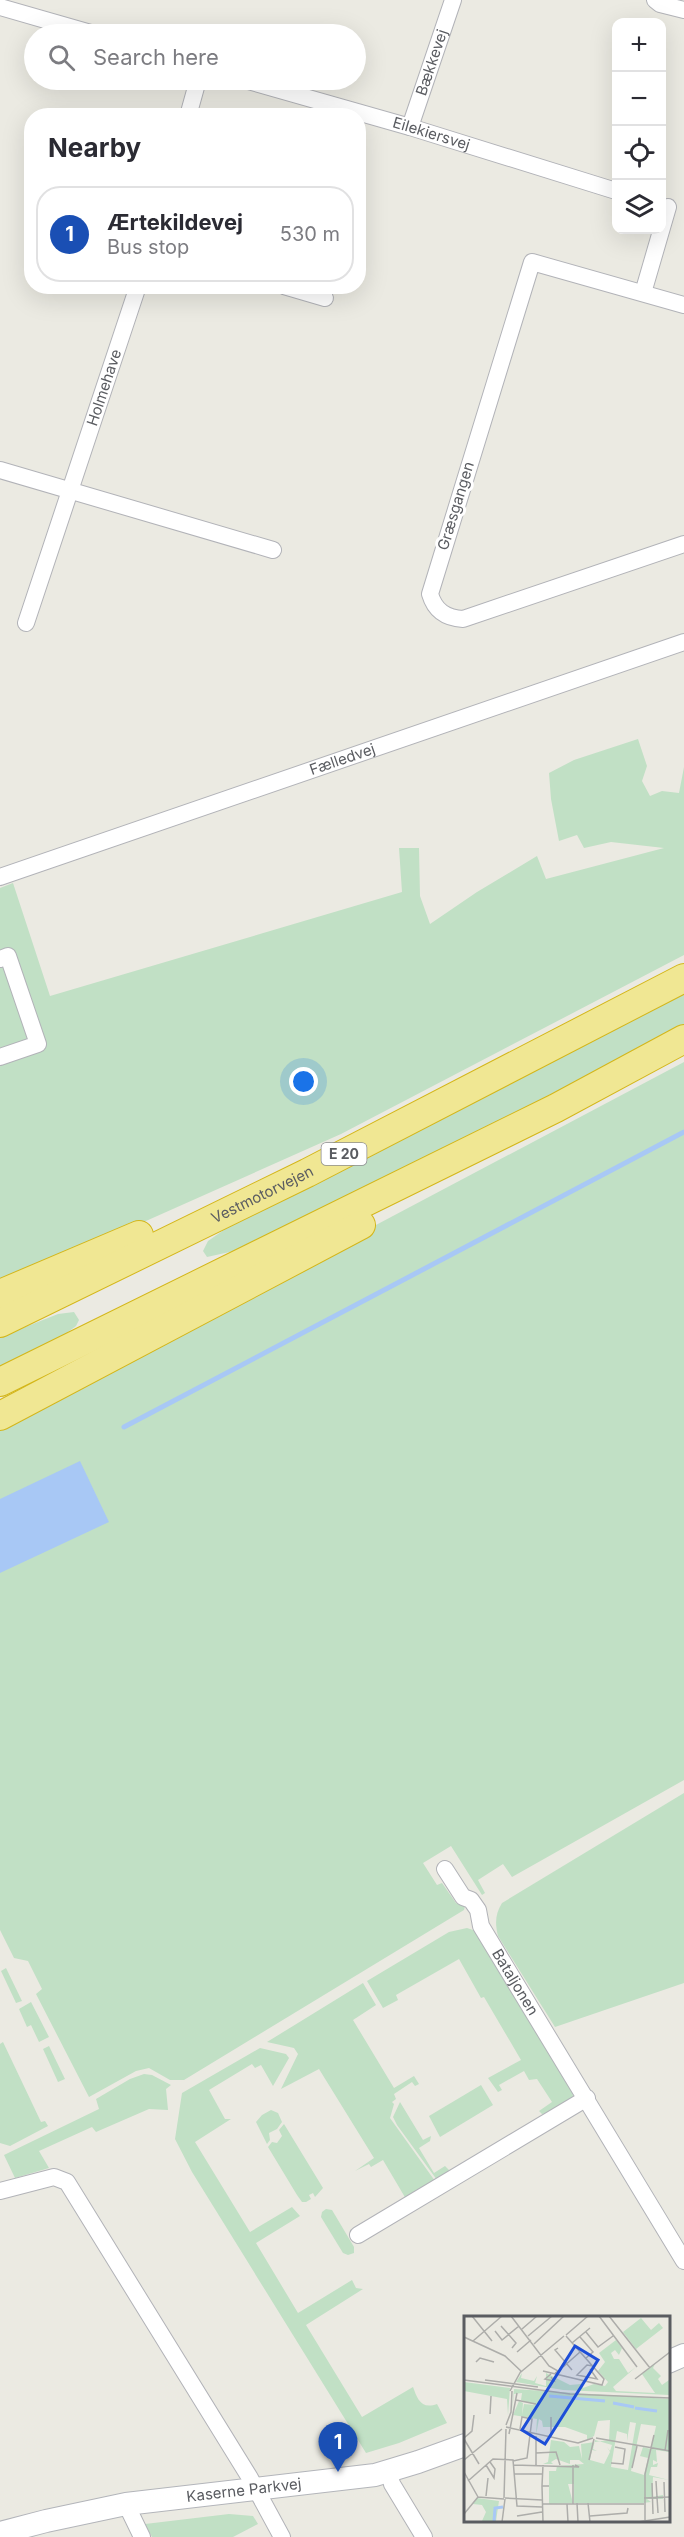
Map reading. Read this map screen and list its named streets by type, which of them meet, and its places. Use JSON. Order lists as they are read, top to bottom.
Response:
{
  "streets": {
    "highway": ["E 20", "Vestmotorvejen"],
    "street": [
      "Bækkevej",
      "Eilekiersvej",
      "Holmehave",
      "Græsgangen",
      "Fælledvej",
      "Bataljonen",
      "Kaserne Parkvej"
    ]
  },
  "crossings": [
    ["Bækkevej", "Eilekiersvej"]
  ],
  "page": {
    "map_buttons": ["+", "−"],
    "search": "Search here",
    "heading": "Nearby",
    "list": [
      {
        "mark": "1",
        "name": "Ærtekildevej",
        "note": "Bus stop",
        "value": "530 m"
      }
    ],
    "pins": "1"
  }
}
